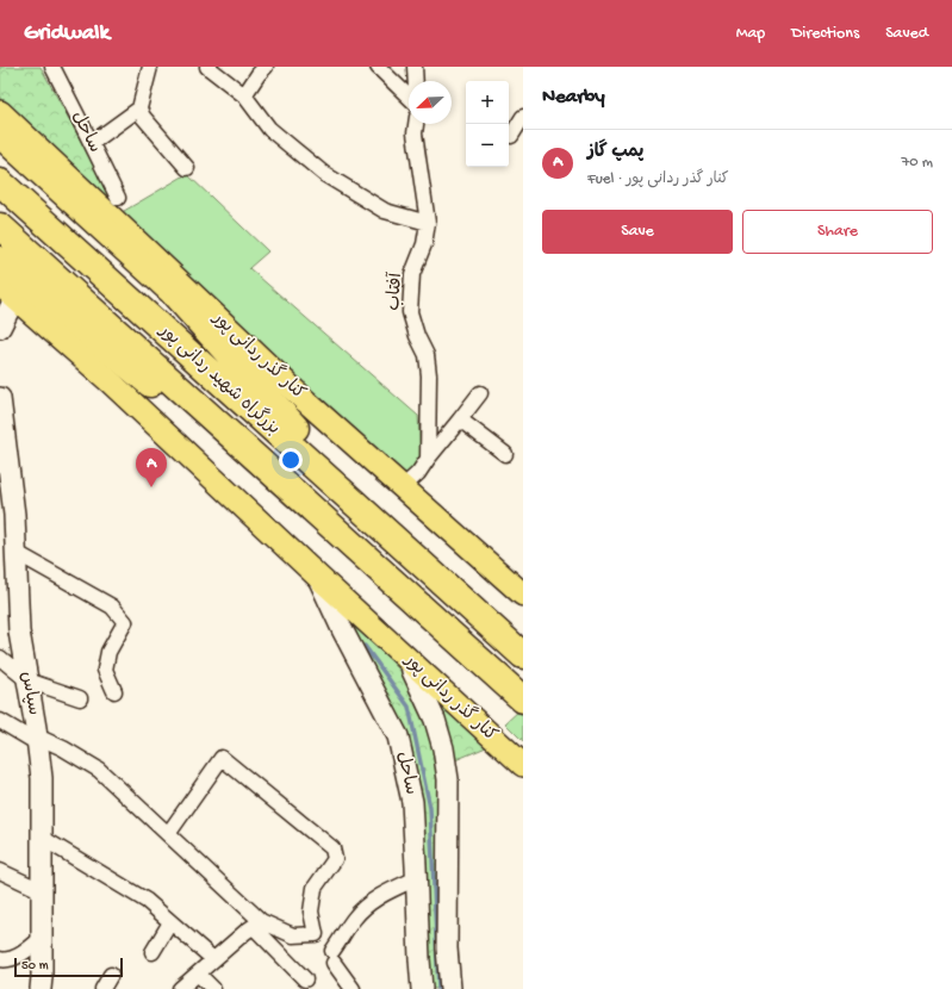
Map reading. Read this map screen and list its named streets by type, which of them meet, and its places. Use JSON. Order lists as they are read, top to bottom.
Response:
{
  "streets": {
    "highway": ["بزرگراه شهید ردانی پور"],
    "main road": ["کنار گذر ردانی پور"],
    "street": ["ساحل", "آفتاب", "سپاس"]
  },
  "crossings": [
    ["ساحل", "کنار گذر ردانی پور"]
  ],
  "scale_bar": "50 m",
  "north": "bottom left",
  "page": {
    "header": "Gridwalk",
    "nav": ["Map", "Directions", "Saved"],
    "heading": "Nearby",
    "map_buttons": ["+", "−"],
    "list": [
      {
        "mark": "A",
        "name": "پمپ گاز",
        "note": "Fuel · کنار گذر ردانی پور",
        "value": "70 m"
      }
    ],
    "buttons": ["Save", "Share"],
    "pins": "A",
    "scale": "50 m"
  }
}
